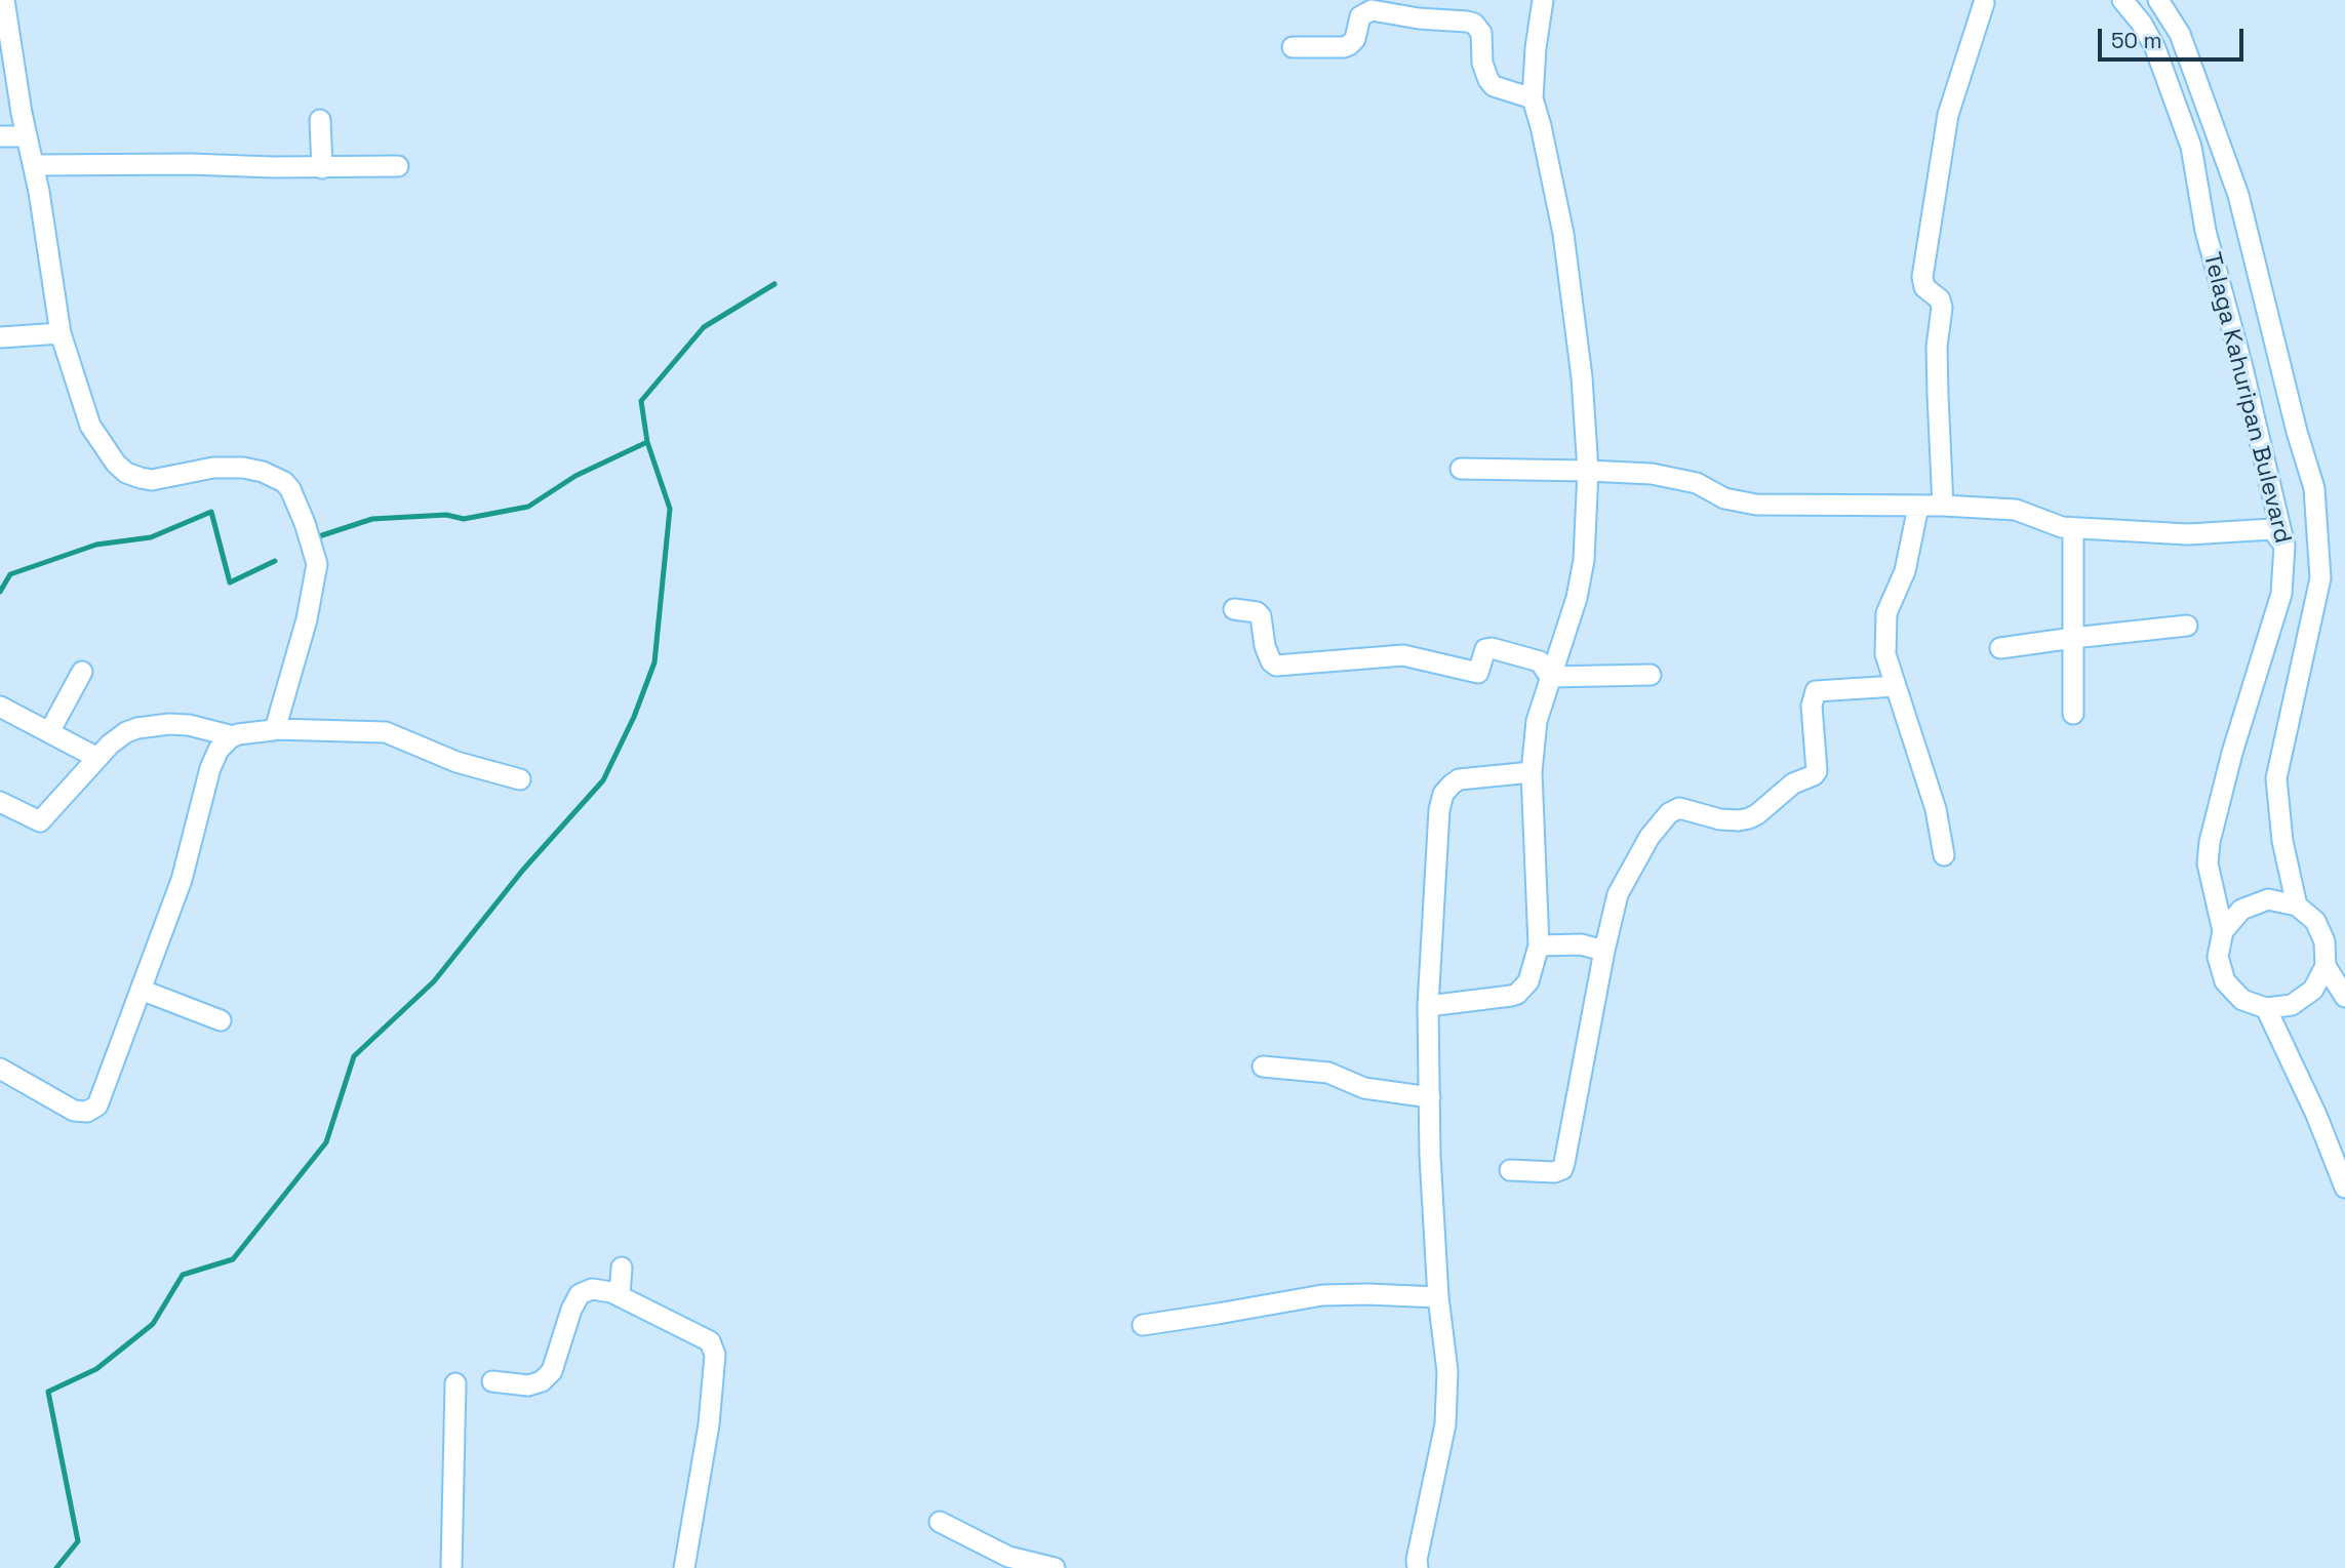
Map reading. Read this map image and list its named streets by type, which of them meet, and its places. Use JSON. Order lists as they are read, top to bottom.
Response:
{
  "streets": {
    "street": ["Telaga Kahuripan Bulevard"]
  },
  "scale_bar": "50 m"
}
